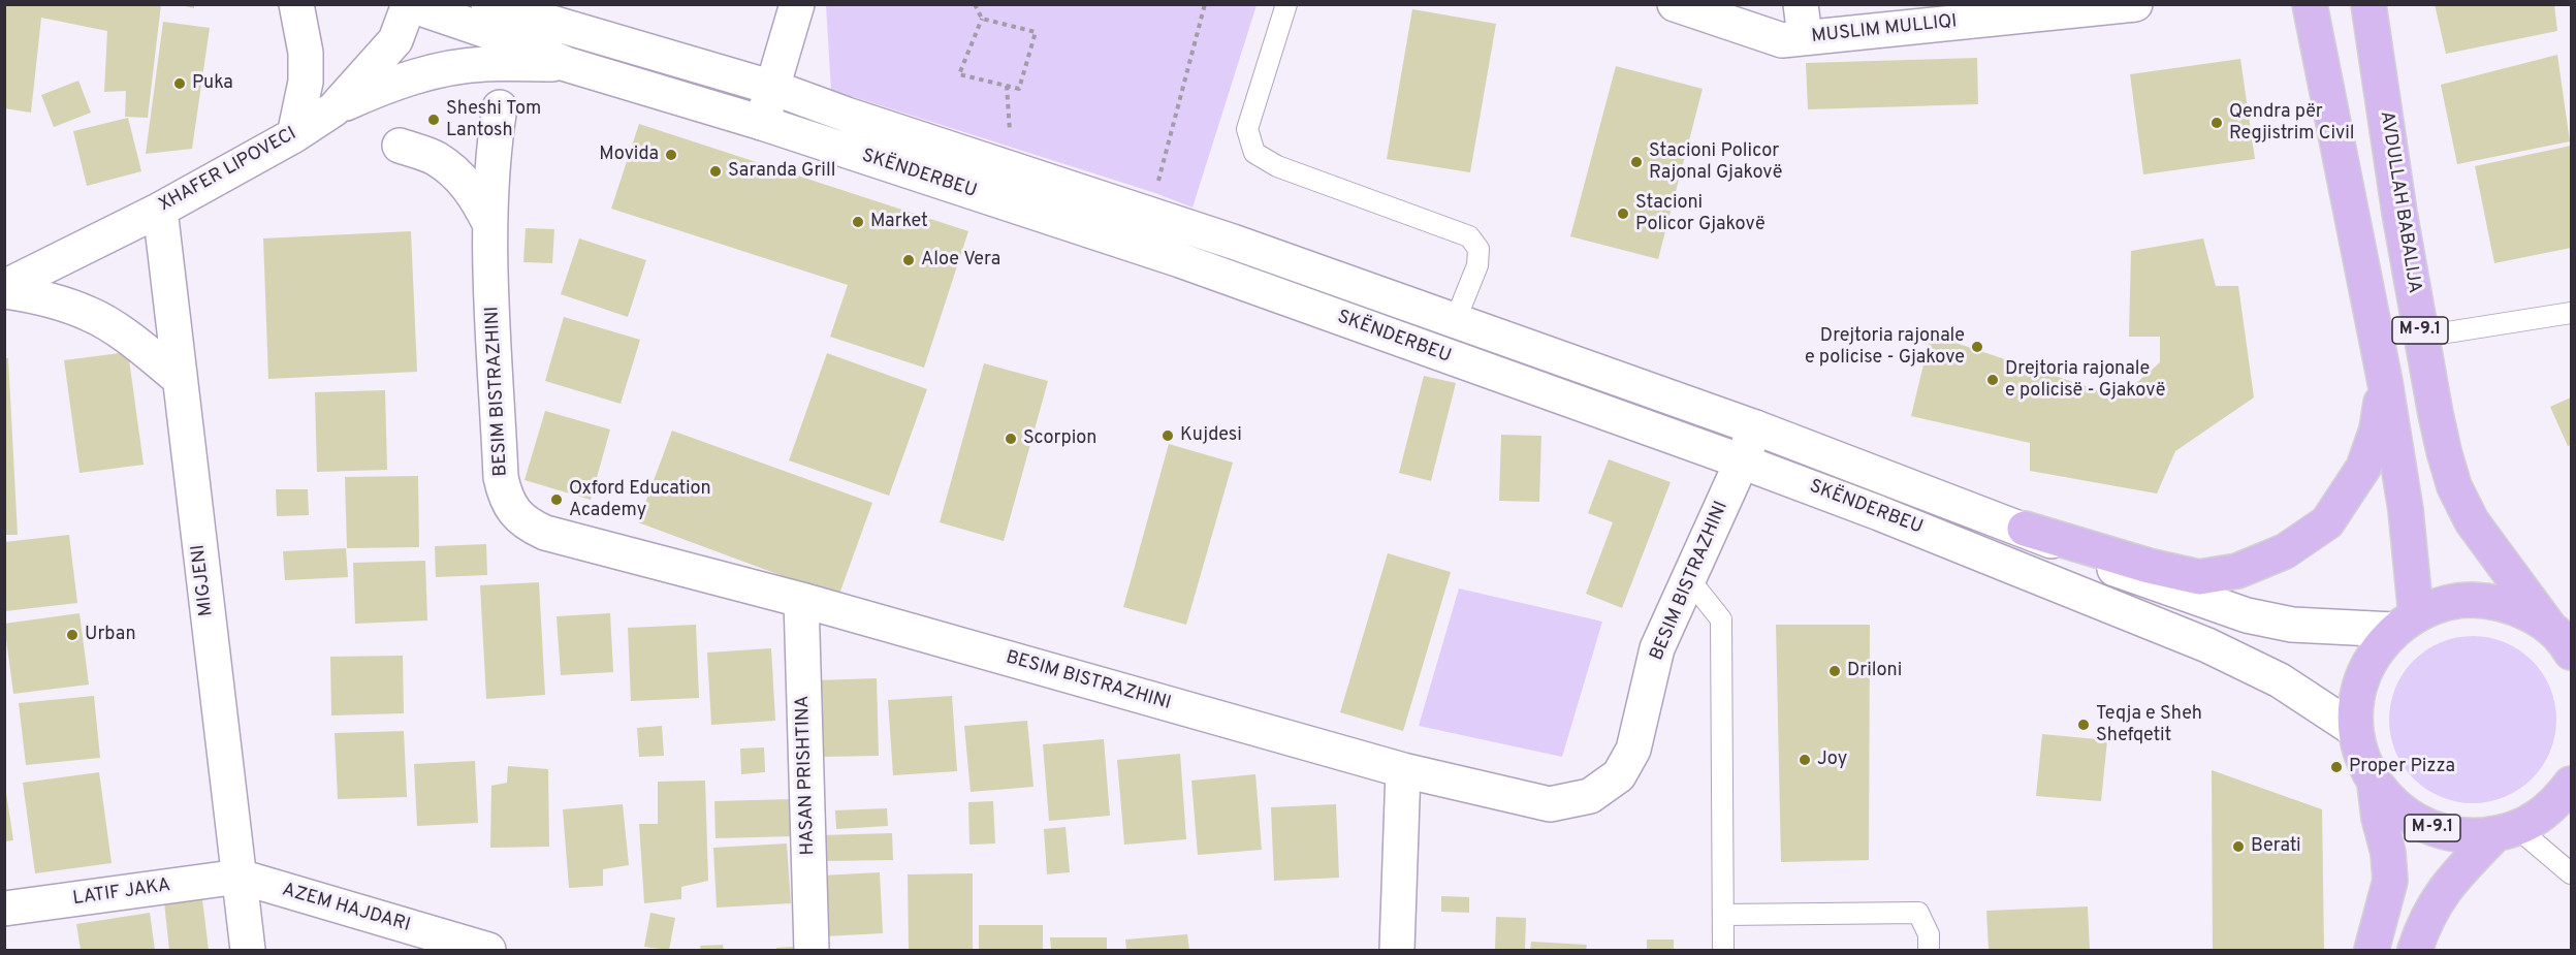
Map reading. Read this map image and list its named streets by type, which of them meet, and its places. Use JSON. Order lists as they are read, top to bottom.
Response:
{
  "streets": {
    "main road": ["AVDULLAH BABALIJA", "M-9.1"],
    "street": [
      "MUSLIM MULLIQI",
      "XHAFER LIPOVECI",
      "SKËNDERBEU",
      "BESIM BISTRAZHINI",
      "MIGJENI",
      "HASAN PRISHTINA",
      "LATIF JAKA",
      "AZEM HAJDARI"
    ]
  },
  "crossings": [
    ["XHAFER LIPOVECI", "SKËNDERBEU"],
    ["XHAFER LIPOVECI", "MIGJENI"],
    ["SKËNDERBEU", "M-9.1"],
    ["SKËNDERBEU", "BESIM BISTRAZHINI"],
    ["AVDULLAH BABALIJA", "M-9.1"],
    ["BESIM BISTRAZHINI", "HASAN PRISHTINA"],
    ["MIGJENI", "LATIF JAKA"],
    ["MIGJENI", "AZEM HAJDARI"],
    ["LATIF JAKA", "AZEM HAJDARI"]
  ],
  "places": [
    "Puka",
    "Sheshi Tom Lantosh",
    "Qendra për Regjistrim Civil",
    "Movida",
    "Stacioni Policor Rajonal Gjakovë",
    "Saranda Grill",
    "Stacioni Policor Gjakovë",
    "Market",
    "Aloe Vera",
    "Drejtoria rajonale e policise - Gjakove",
    "Drejtoria rajonale e policisë - Gjakovë",
    "Kujdesi",
    "Scorpion",
    "Oxford Education Academy",
    "Urban",
    "Driloni",
    "Teqja e Sheh Shefqetit",
    "Joy",
    "Proper Pizza",
    "Berati"
  ]
}
